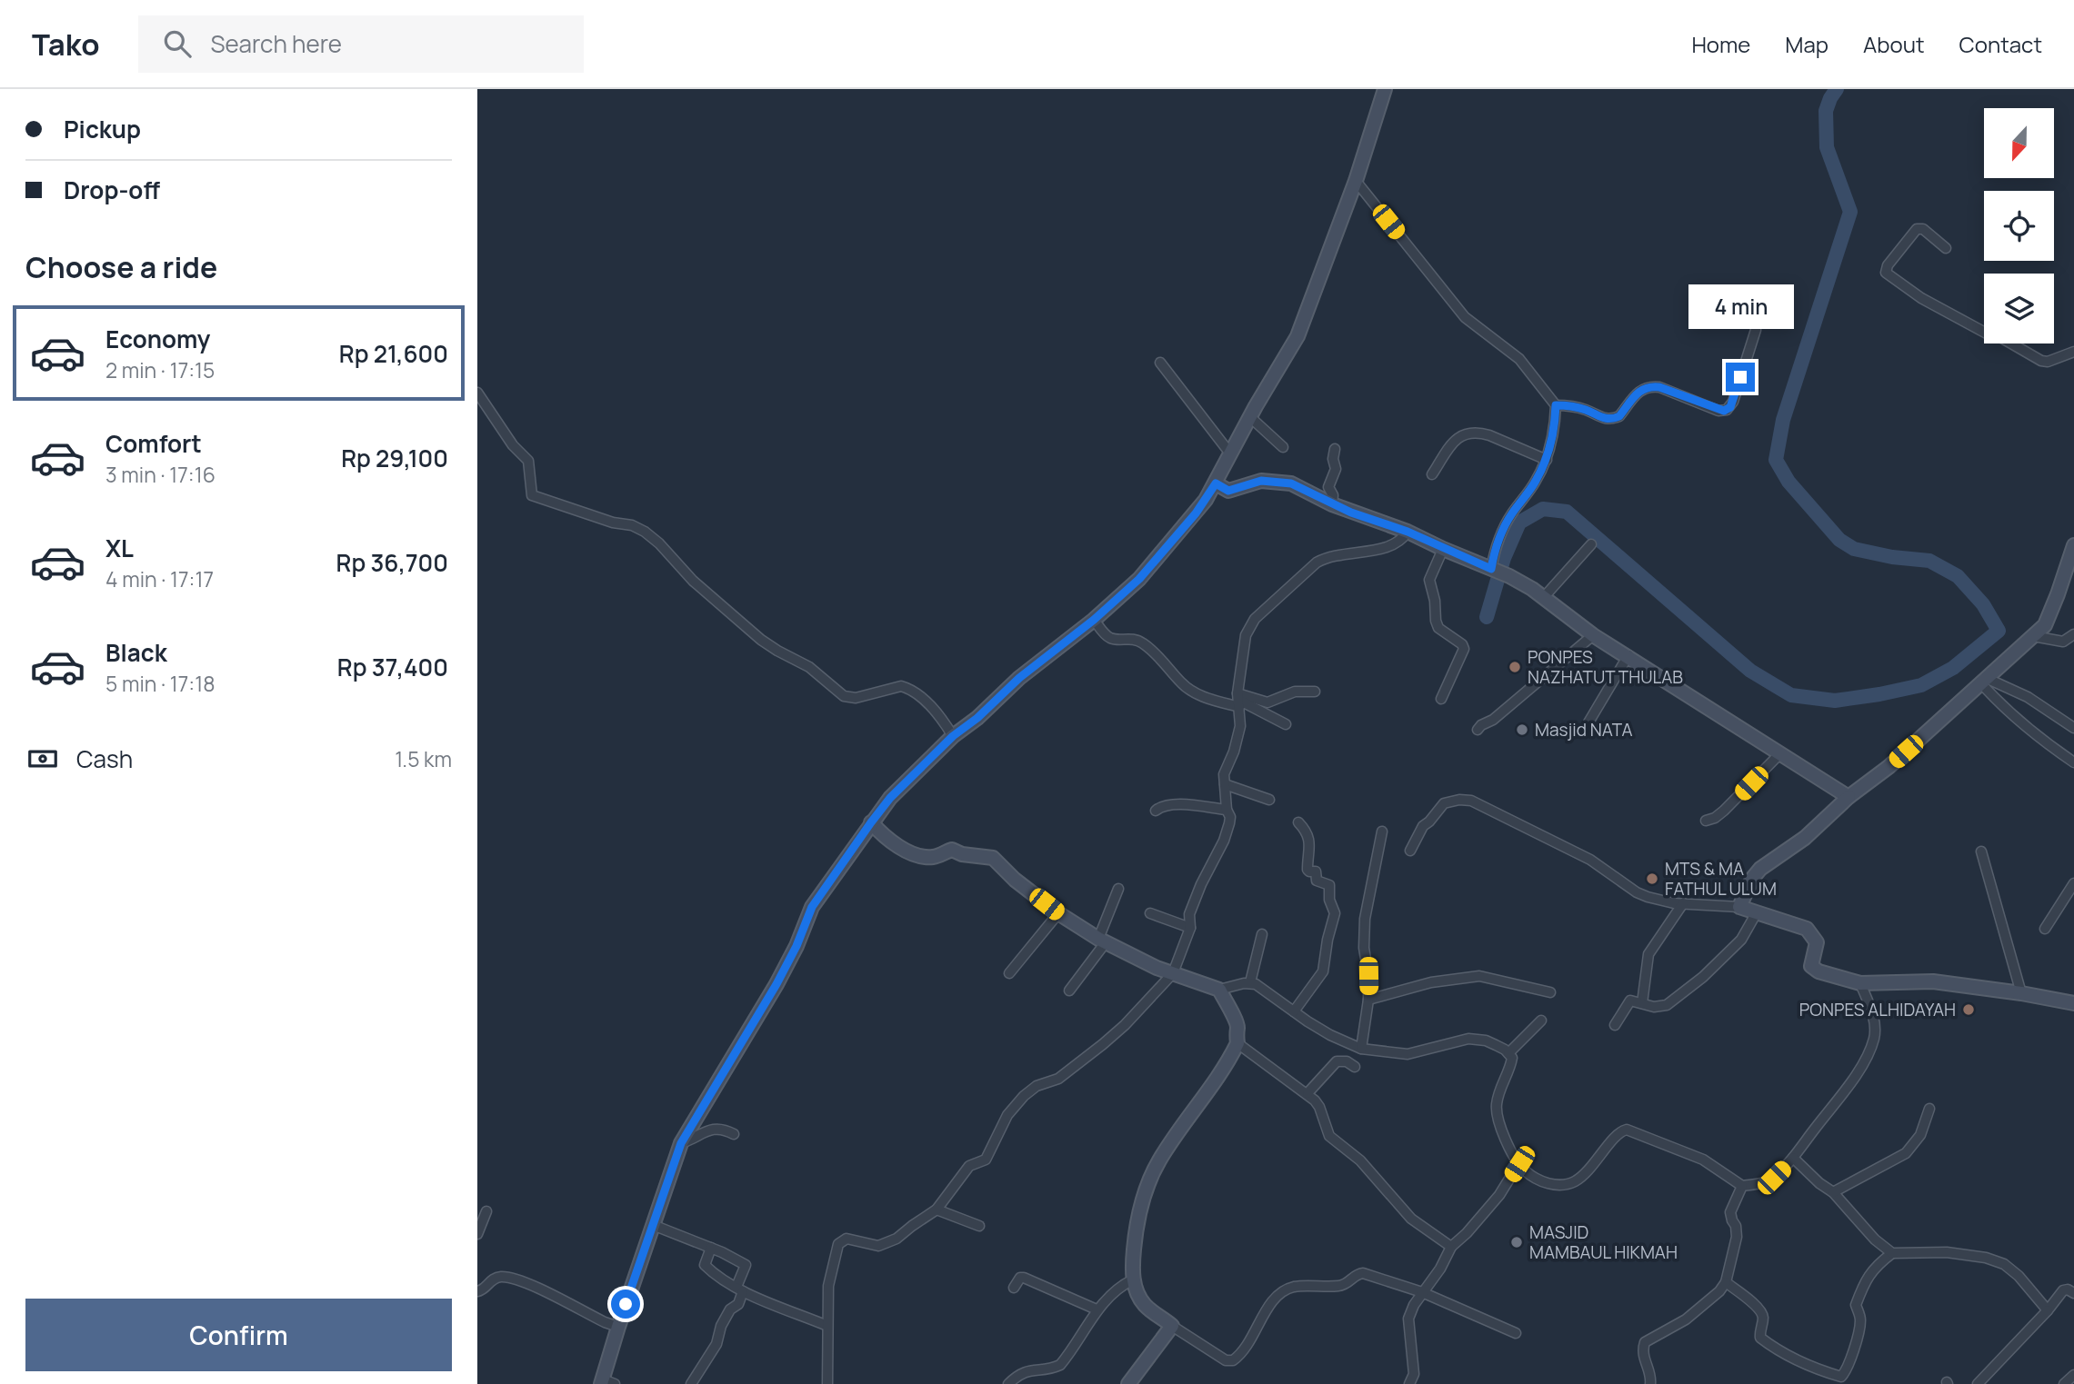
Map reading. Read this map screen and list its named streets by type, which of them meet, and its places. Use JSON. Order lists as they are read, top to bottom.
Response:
{
  "places": [
    "PONPES NAZHATUT THULAB",
    "Masjid NATA",
    "MTS & MA FATHUL ULUM",
    "PONPES ALHIDAYAH",
    "MASJID MAMBAUL HIKMAH"
  ],
  "north": "bottom",
  "page": {
    "header": "Tako",
    "search": "Search here",
    "nav": [
      "Home",
      "Map",
      "About",
      "Contact"
    ],
    "banner": ["Pickup", "Drop-off"],
    "heading": "Choose a ride",
    "bubble": "4 min",
    "list": [
      {
        "name": "Economy",
        "note": "2 min · 17:15",
        "value": "Rp 21,600"
      },
      {
        "name": "Comfort",
        "note": "3 min · 17:16",
        "value": "Rp 29,100"
      },
      {
        "name": "XL",
        "note": "4 min · 17:17",
        "value": "Rp 36,700"
      },
      {
        "name": "Black",
        "note": "5 min · 17:18",
        "value": "Rp 37,400"
      }
    ],
    "pay": ["Cash", "1.5 km"],
    "buttons": "Confirm"
  }
}
